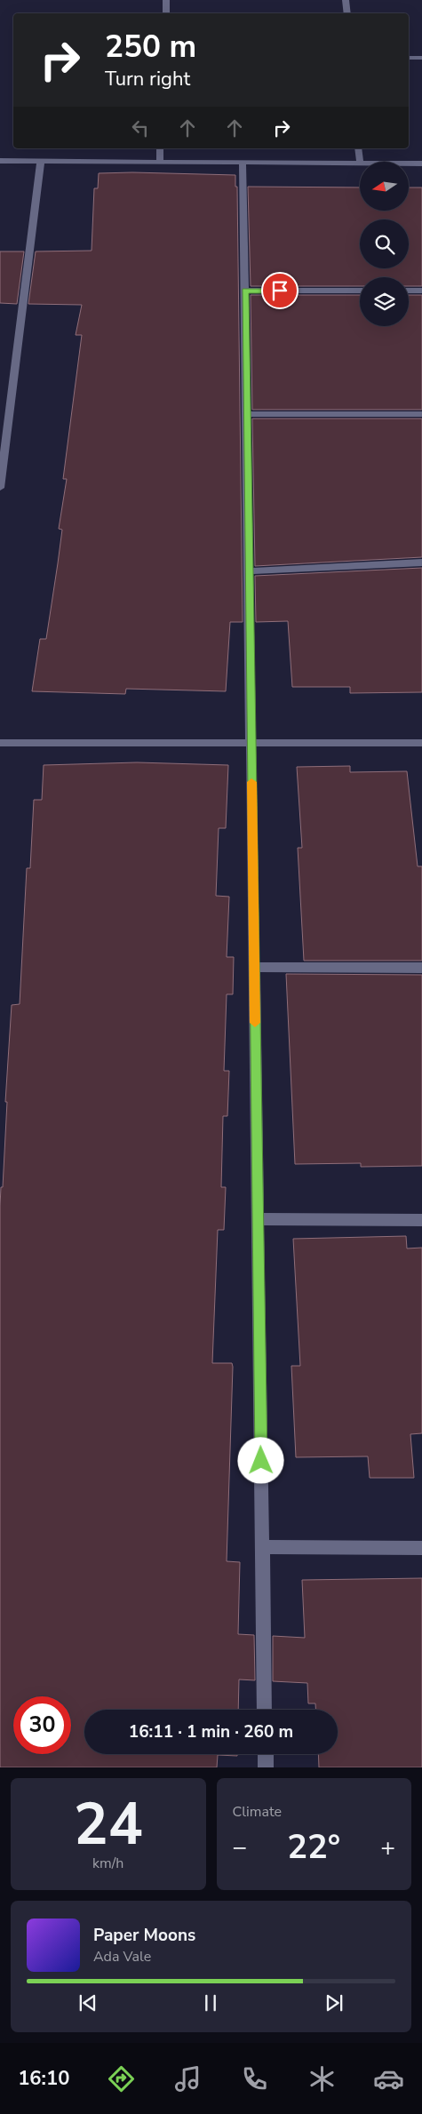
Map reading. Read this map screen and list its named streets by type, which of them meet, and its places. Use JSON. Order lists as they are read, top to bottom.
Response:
{
  "north": "left",
  "page": {
    "turn": ["250 m", "Turn right"],
    "limit": "30",
    "trip": "16:11 · 1 min · 260 m",
    "tile": [
      ["24", "km/h"],
      "Climate"
    ],
    "heat": ["−", "22°", "+"],
    "song": ["Paper Moons", "Ada Vale"],
    "tabs": "16:10"
  }
}
